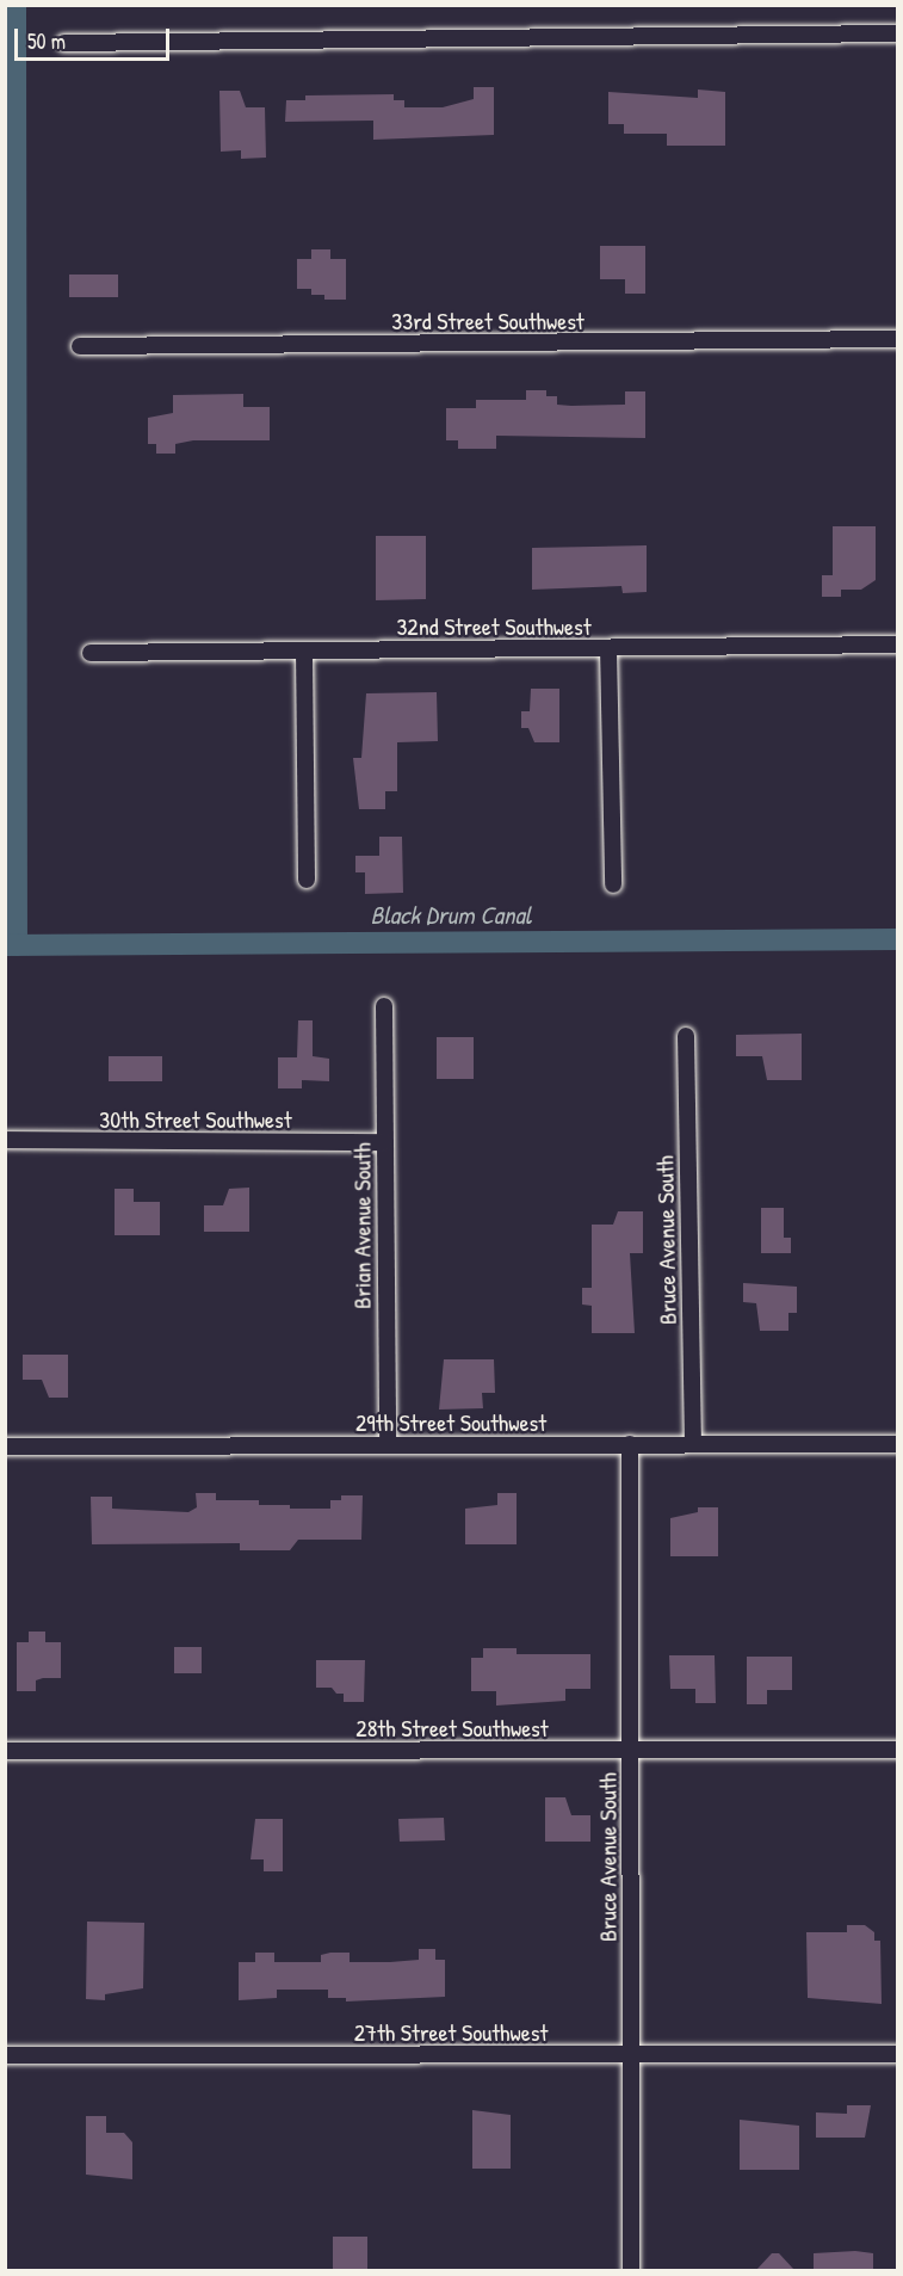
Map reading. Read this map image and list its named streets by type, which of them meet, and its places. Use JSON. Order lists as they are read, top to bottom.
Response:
{
  "streets": {
    "street": [
      "33rd Street Southwest",
      "32nd Street Southwest",
      "30th Street Southwest",
      "Brian Avenue South",
      "Bruce Avenue South",
      "29th Street Southwest",
      "28th Street Southwest",
      "27th Street Southwest"
    ]
  },
  "crossings": [
    ["30th Street Southwest", "Brian Avenue South"],
    ["Brian Avenue South", "29th Street Southwest"],
    ["Bruce Avenue South", "29th Street Southwest"],
    ["Bruce Avenue South", "28th Street Southwest"],
    ["Bruce Avenue South", "27th Street Southwest"]
  ],
  "water": ["Black Drum Canal"],
  "scale_bar": "50 m"
}
